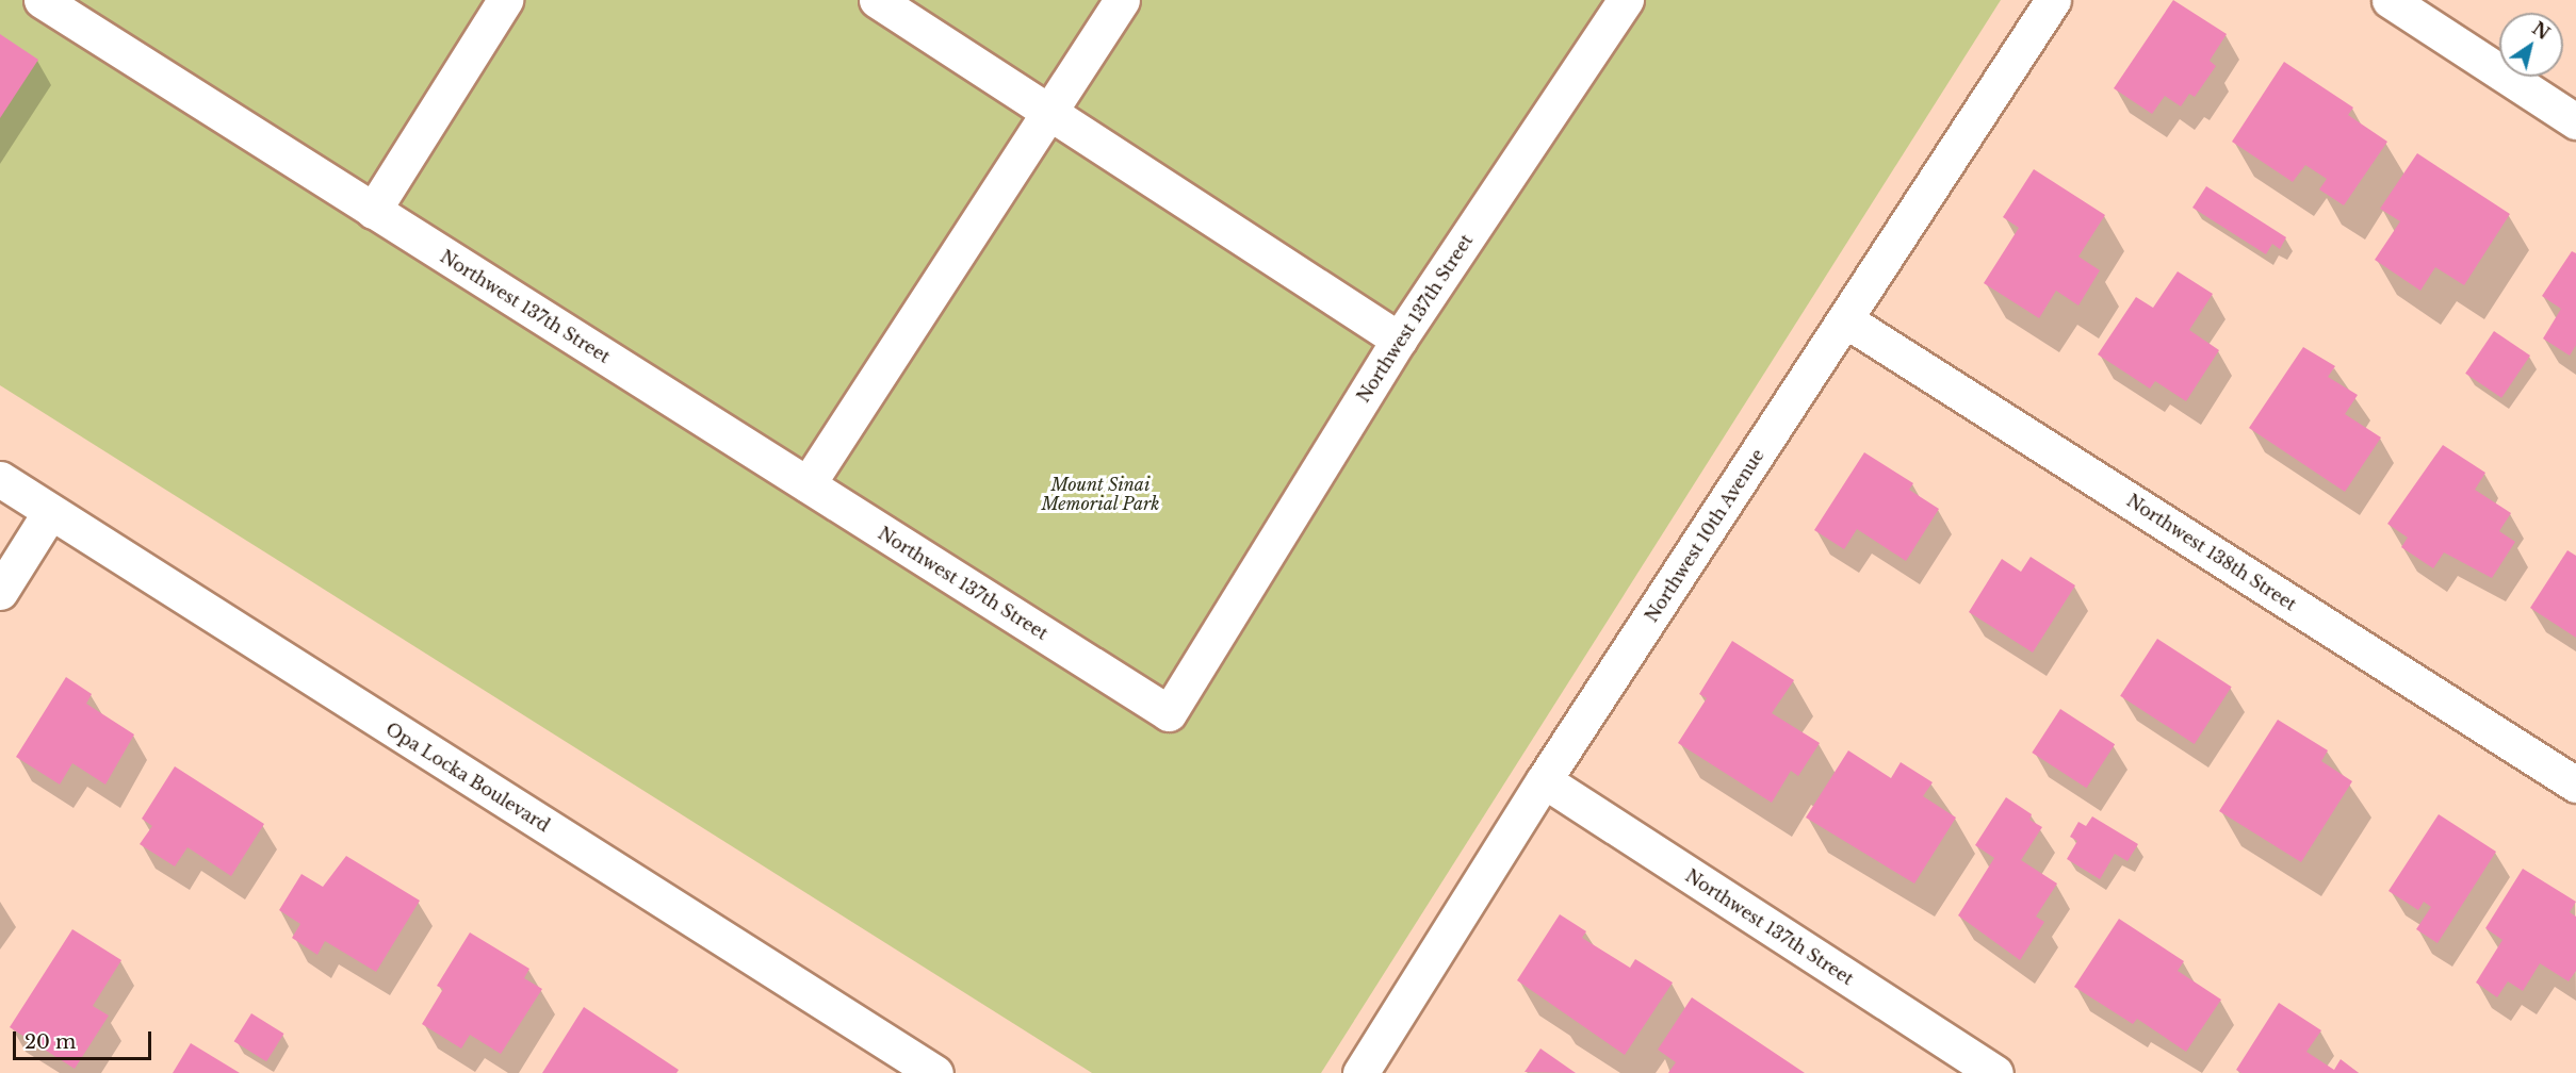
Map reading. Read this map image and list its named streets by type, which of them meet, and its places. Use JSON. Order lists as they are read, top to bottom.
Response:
{
  "streets": {
    "street": [
      "Northwest 137th Street",
      "Northwest 10th Avenue",
      "Northwest 138th Street",
      "Opa Locka Boulevard"
    ]
  },
  "crossings": [
    ["Northwest 137th Street", "Northwest 10th Avenue"],
    ["Northwest 10th Avenue", "Northwest 138th Street"]
  ],
  "parks": ["Mount Sinai Memorial Park"],
  "scale_bar": "20 m",
  "north": "top right"
}
